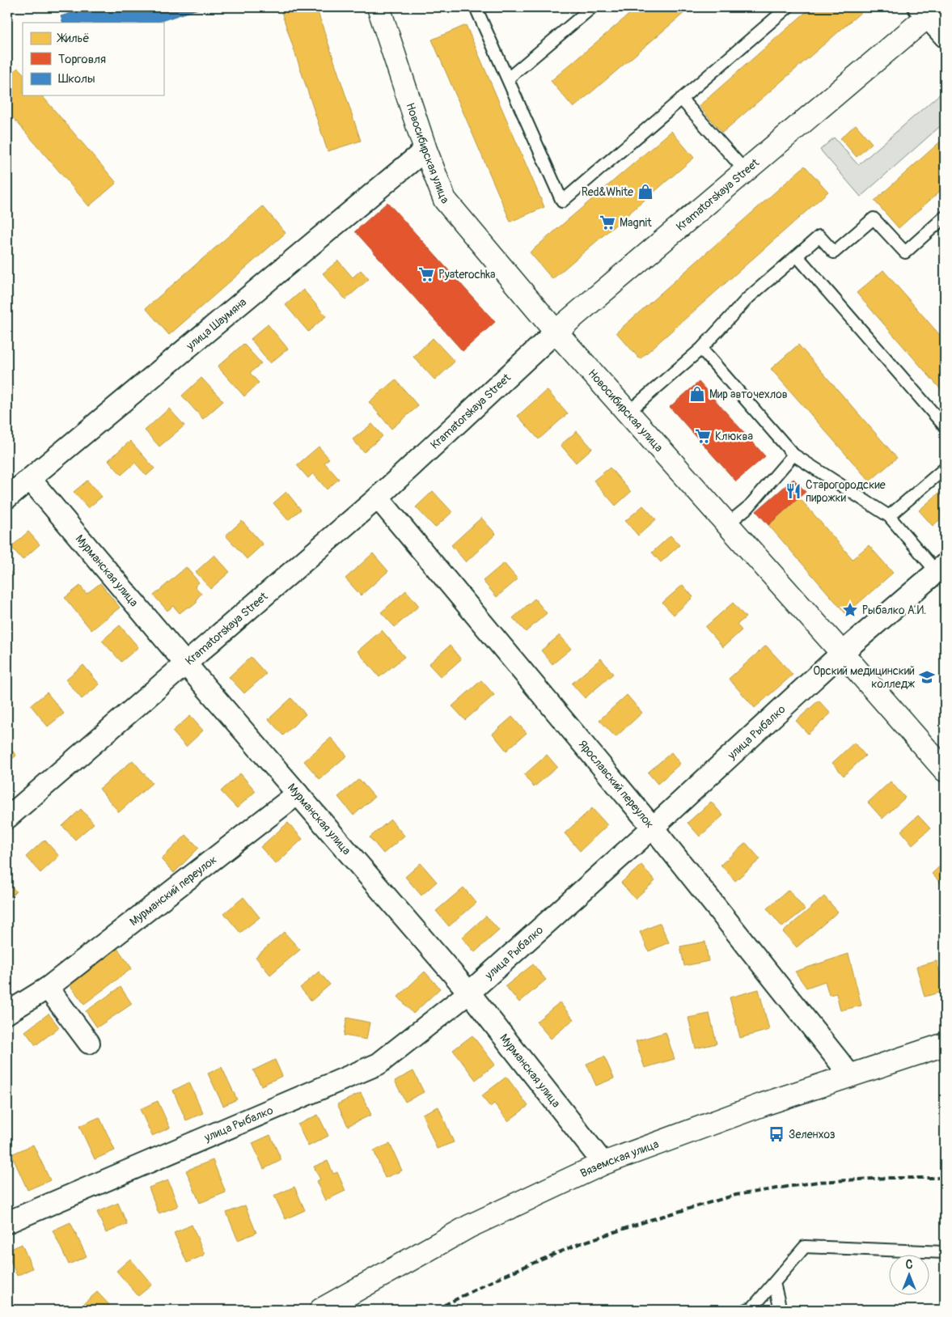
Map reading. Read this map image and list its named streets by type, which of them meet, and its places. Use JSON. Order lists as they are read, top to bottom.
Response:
{
  "streets": {
    "main road": ["Новосибирская улица", "Kramatorskaya Street", "Вяземская улица"],
    "street": [
      "улица Шаумяна",
      "Мурманская улица",
      "улица Рыбалко",
      "Ярославский переулок",
      "Мурманский переулок"
    ]
  },
  "crossings": [
    ["Новосибирская улица", "Kramatorskaya Street"],
    ["Новосибирская улица", "улица Шаумяна"],
    ["Новосибирская улица", "улица Рыбалко"],
    ["Kramatorskaya Street", "Мурманская улица"],
    ["Kramatorskaya Street", "Ярославский переулок"],
    ["улица Шаумяна", "Мурманская улица"],
    ["Мурманская улица", "улица Рыбалко"],
    ["Мурманская улица", "Мурманский переулок"],
    ["Мурманская улица", "Вяземская улица"],
    ["улица Рыбалко", "Ярославский переулок"],
    ["Ярославский переулок", "Вяземская улица"]
  ],
  "places": {
    "shop": ["Red&White", "Мир авточехлов"],
    "supermarket": ["Magnit", "Pyaterochka", "Клюква"],
    "restaurant": ["Старогородские пирожки"],
    "place": ["Рыбалко А.И."],
    "school or university": ["Орский медицинский колледж"],
    "bus stop": ["Зеленхоз"]
  },
  "legend": ["Жильё", "Торговля", "Школы"],
  "north": "top"
}
